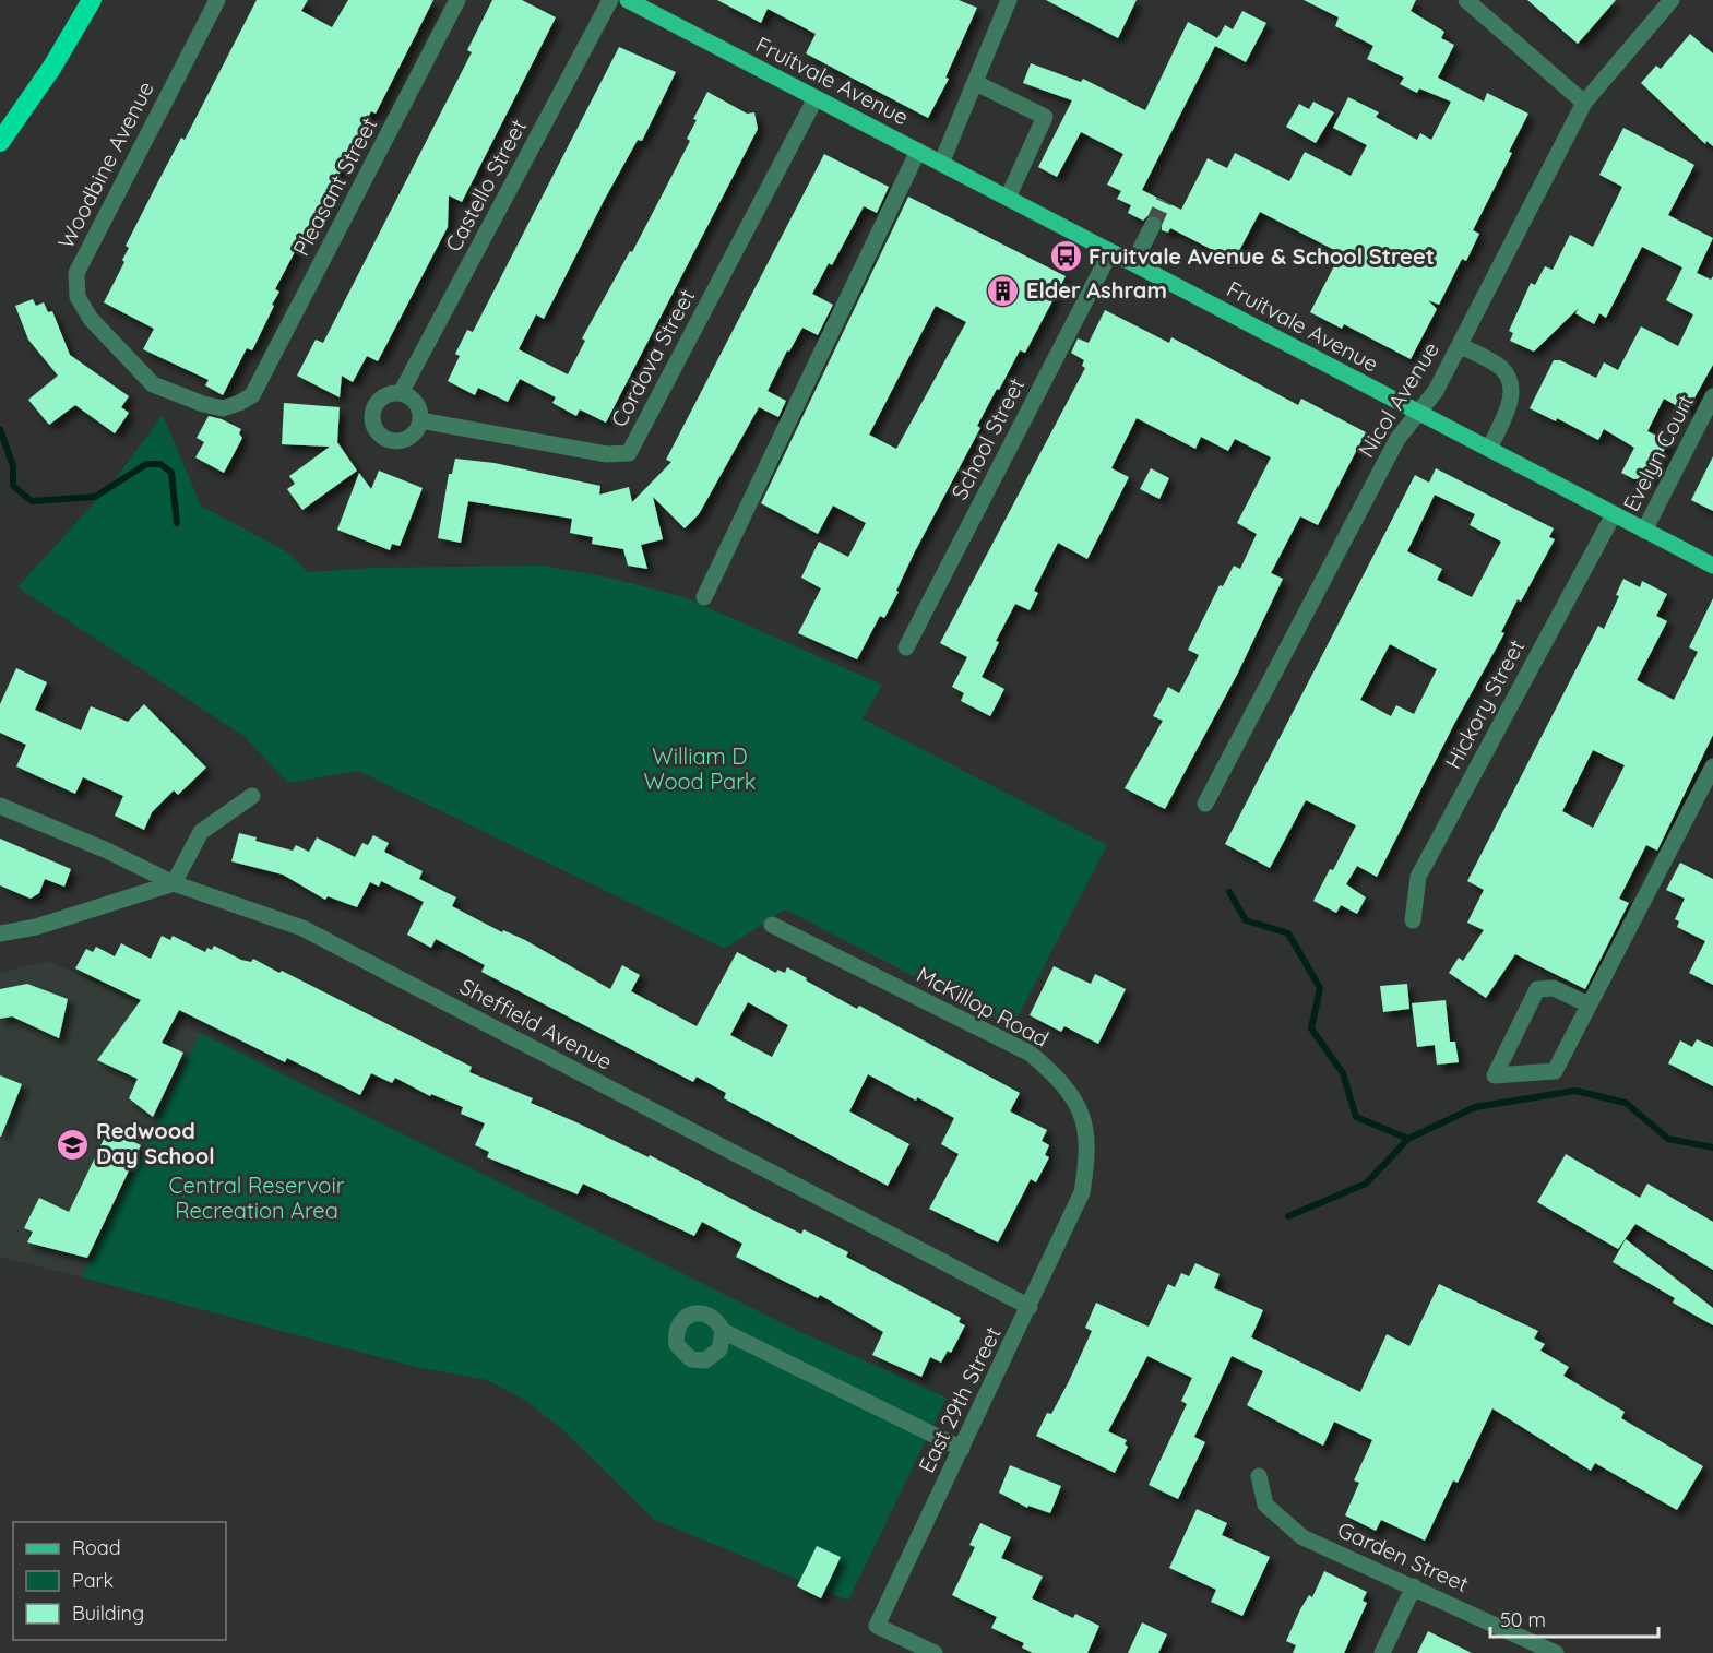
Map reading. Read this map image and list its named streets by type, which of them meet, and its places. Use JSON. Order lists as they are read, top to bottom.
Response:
{
  "streets": {
    "main road": ["Fruitvale Avenue"],
    "street": [
      "Woodbine Avenue",
      "Castello Street",
      "Pleasant Street",
      "Cordova Street",
      "Nicol Avenue",
      "School Street",
      "Evelyn Court",
      "Hickory Street",
      "McKillop Road",
      "Sheffield Avenue",
      "East 29th Street",
      "Garden Street"
    ]
  },
  "crossings": [
    ["Fruitvale Avenue", "Cordova Street"],
    ["Fruitvale Avenue", "Nicol Avenue"],
    ["Fruitvale Avenue", "School Street"],
    ["Fruitvale Avenue", "Evelyn Court"],
    ["Fruitvale Avenue", "Hickory Street"],
    ["Woodbine Avenue", "Pleasant Street"],
    ["Castello Street", "Cordova Street"],
    ["McKillop Road", "East 29th Street"],
    ["Sheffield Avenue", "East 29th Street"]
  ],
  "parks": ["William D Wood Park", "Central Reservoir Recreation Area"],
  "places": {
    "bus stop": ["Fruitvale Avenue & School Street"],
    "building": ["Elder Ashram"],
    "school or university": ["Redwood Day School"]
  },
  "legend": ["Road", "Park", "Building"],
  "scale_bar": "50 m"
}
